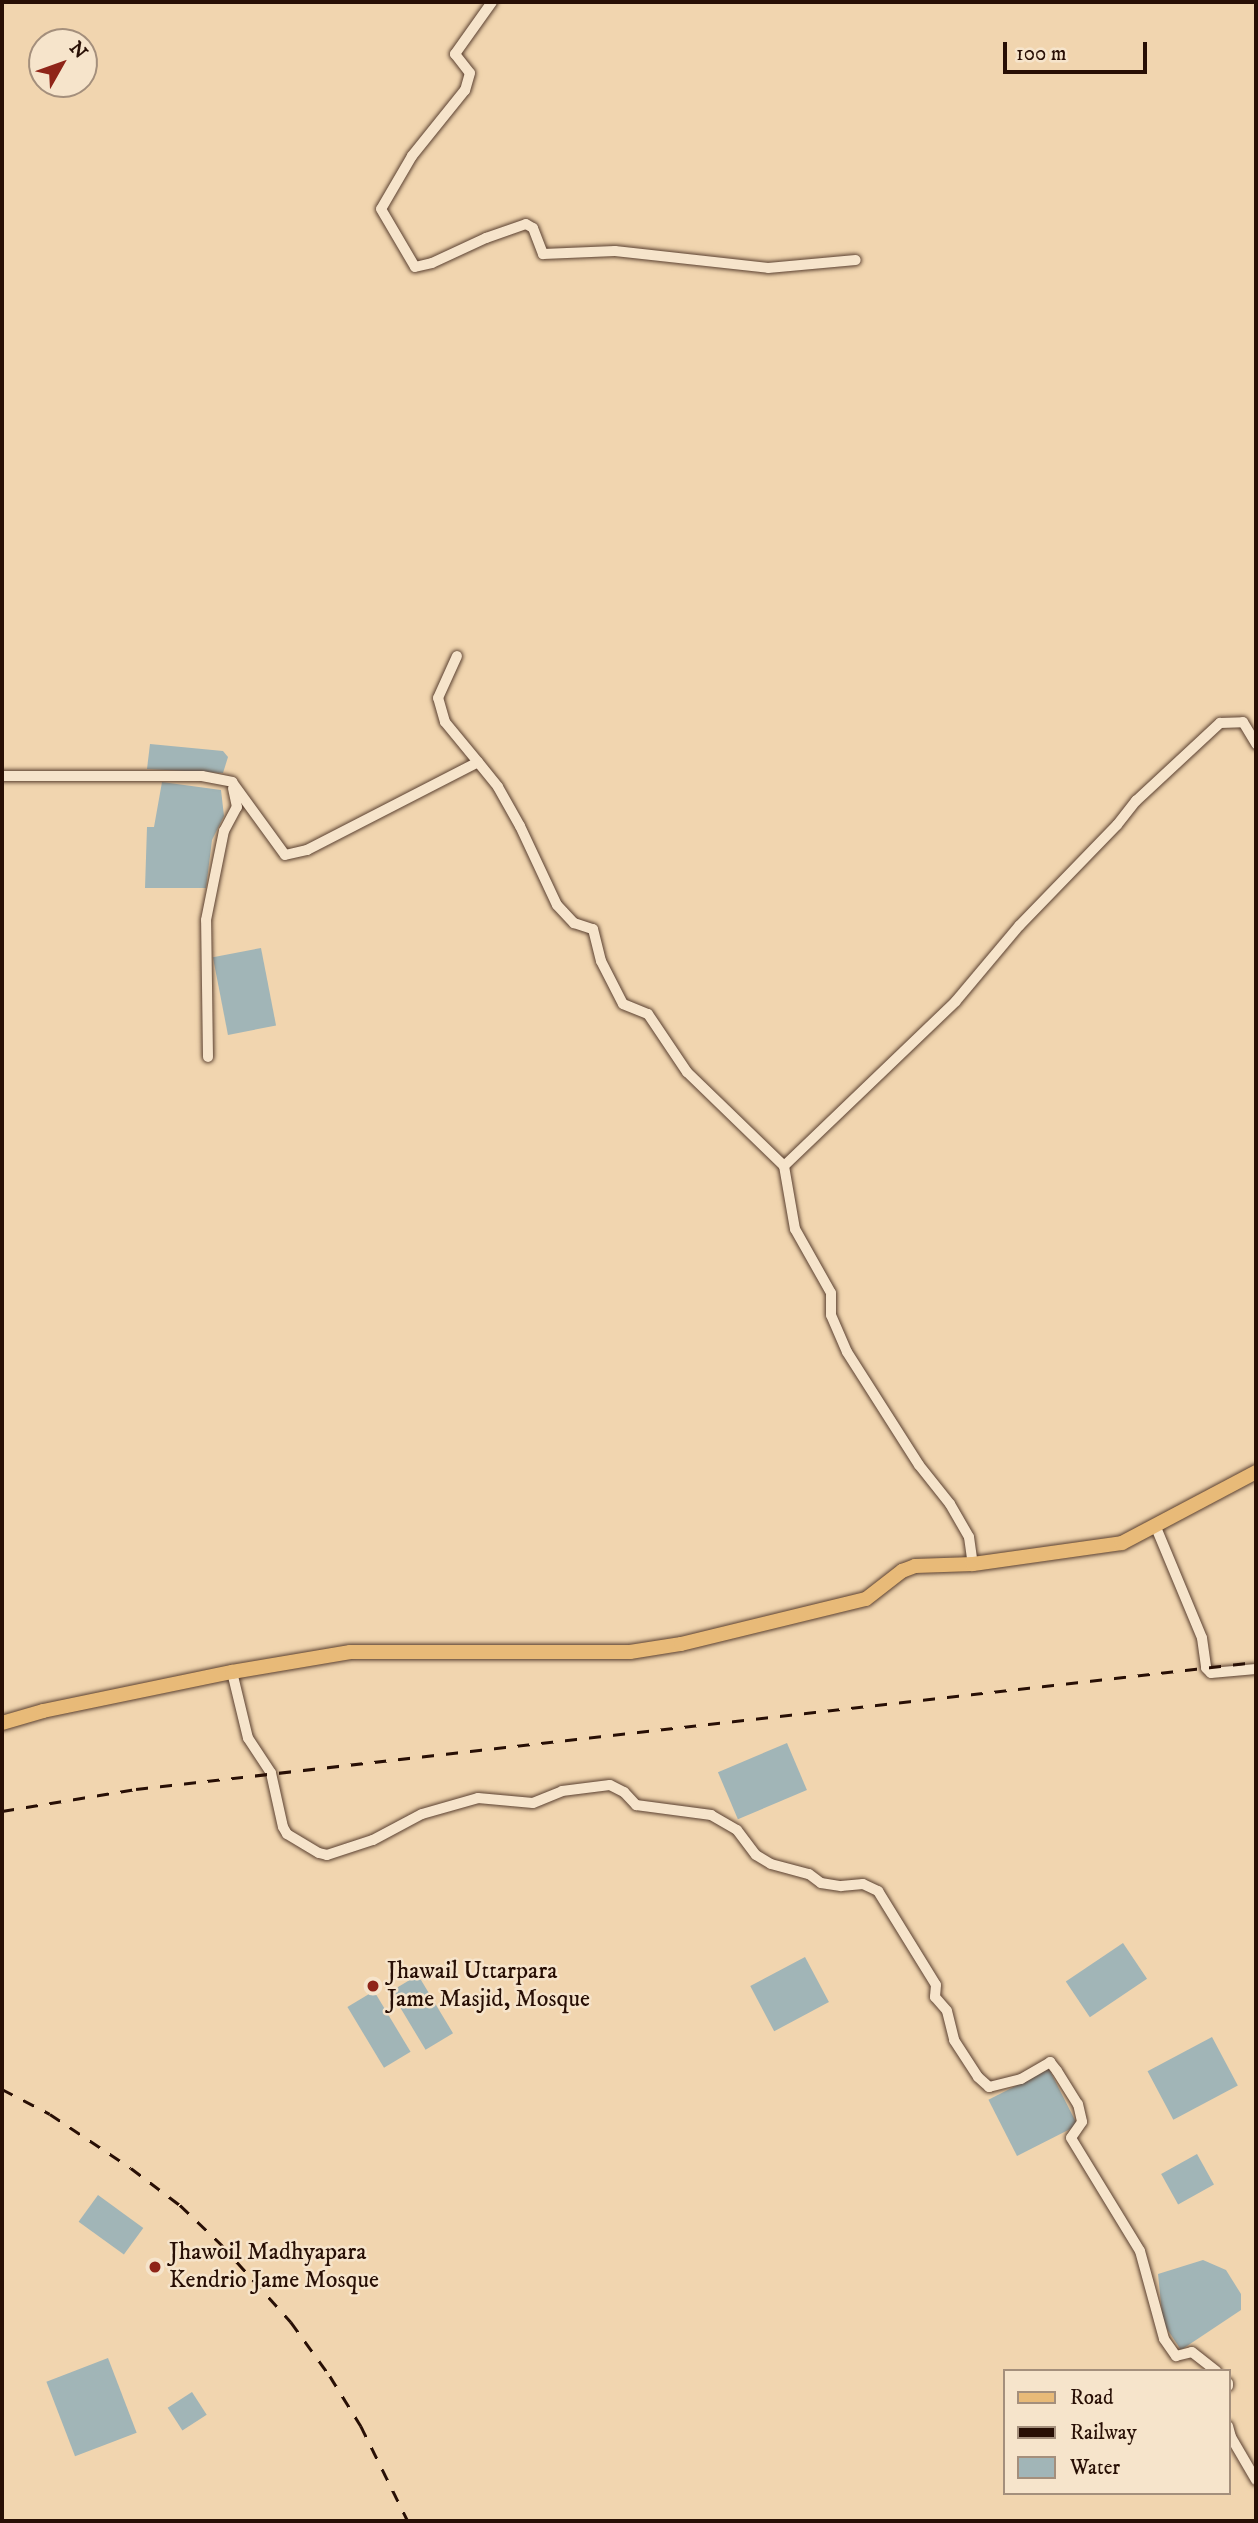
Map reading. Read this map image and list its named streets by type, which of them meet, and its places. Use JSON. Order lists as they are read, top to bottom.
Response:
{
  "places": ["Jhawail Uttarpara Jame Masjid, Mosque", "Jhawoil Madhyapara Kendrio Jame Mosque"],
  "legend": ["Road", "Railway", "Water"],
  "scale_bar": "100 m",
  "north": "top right"
}
